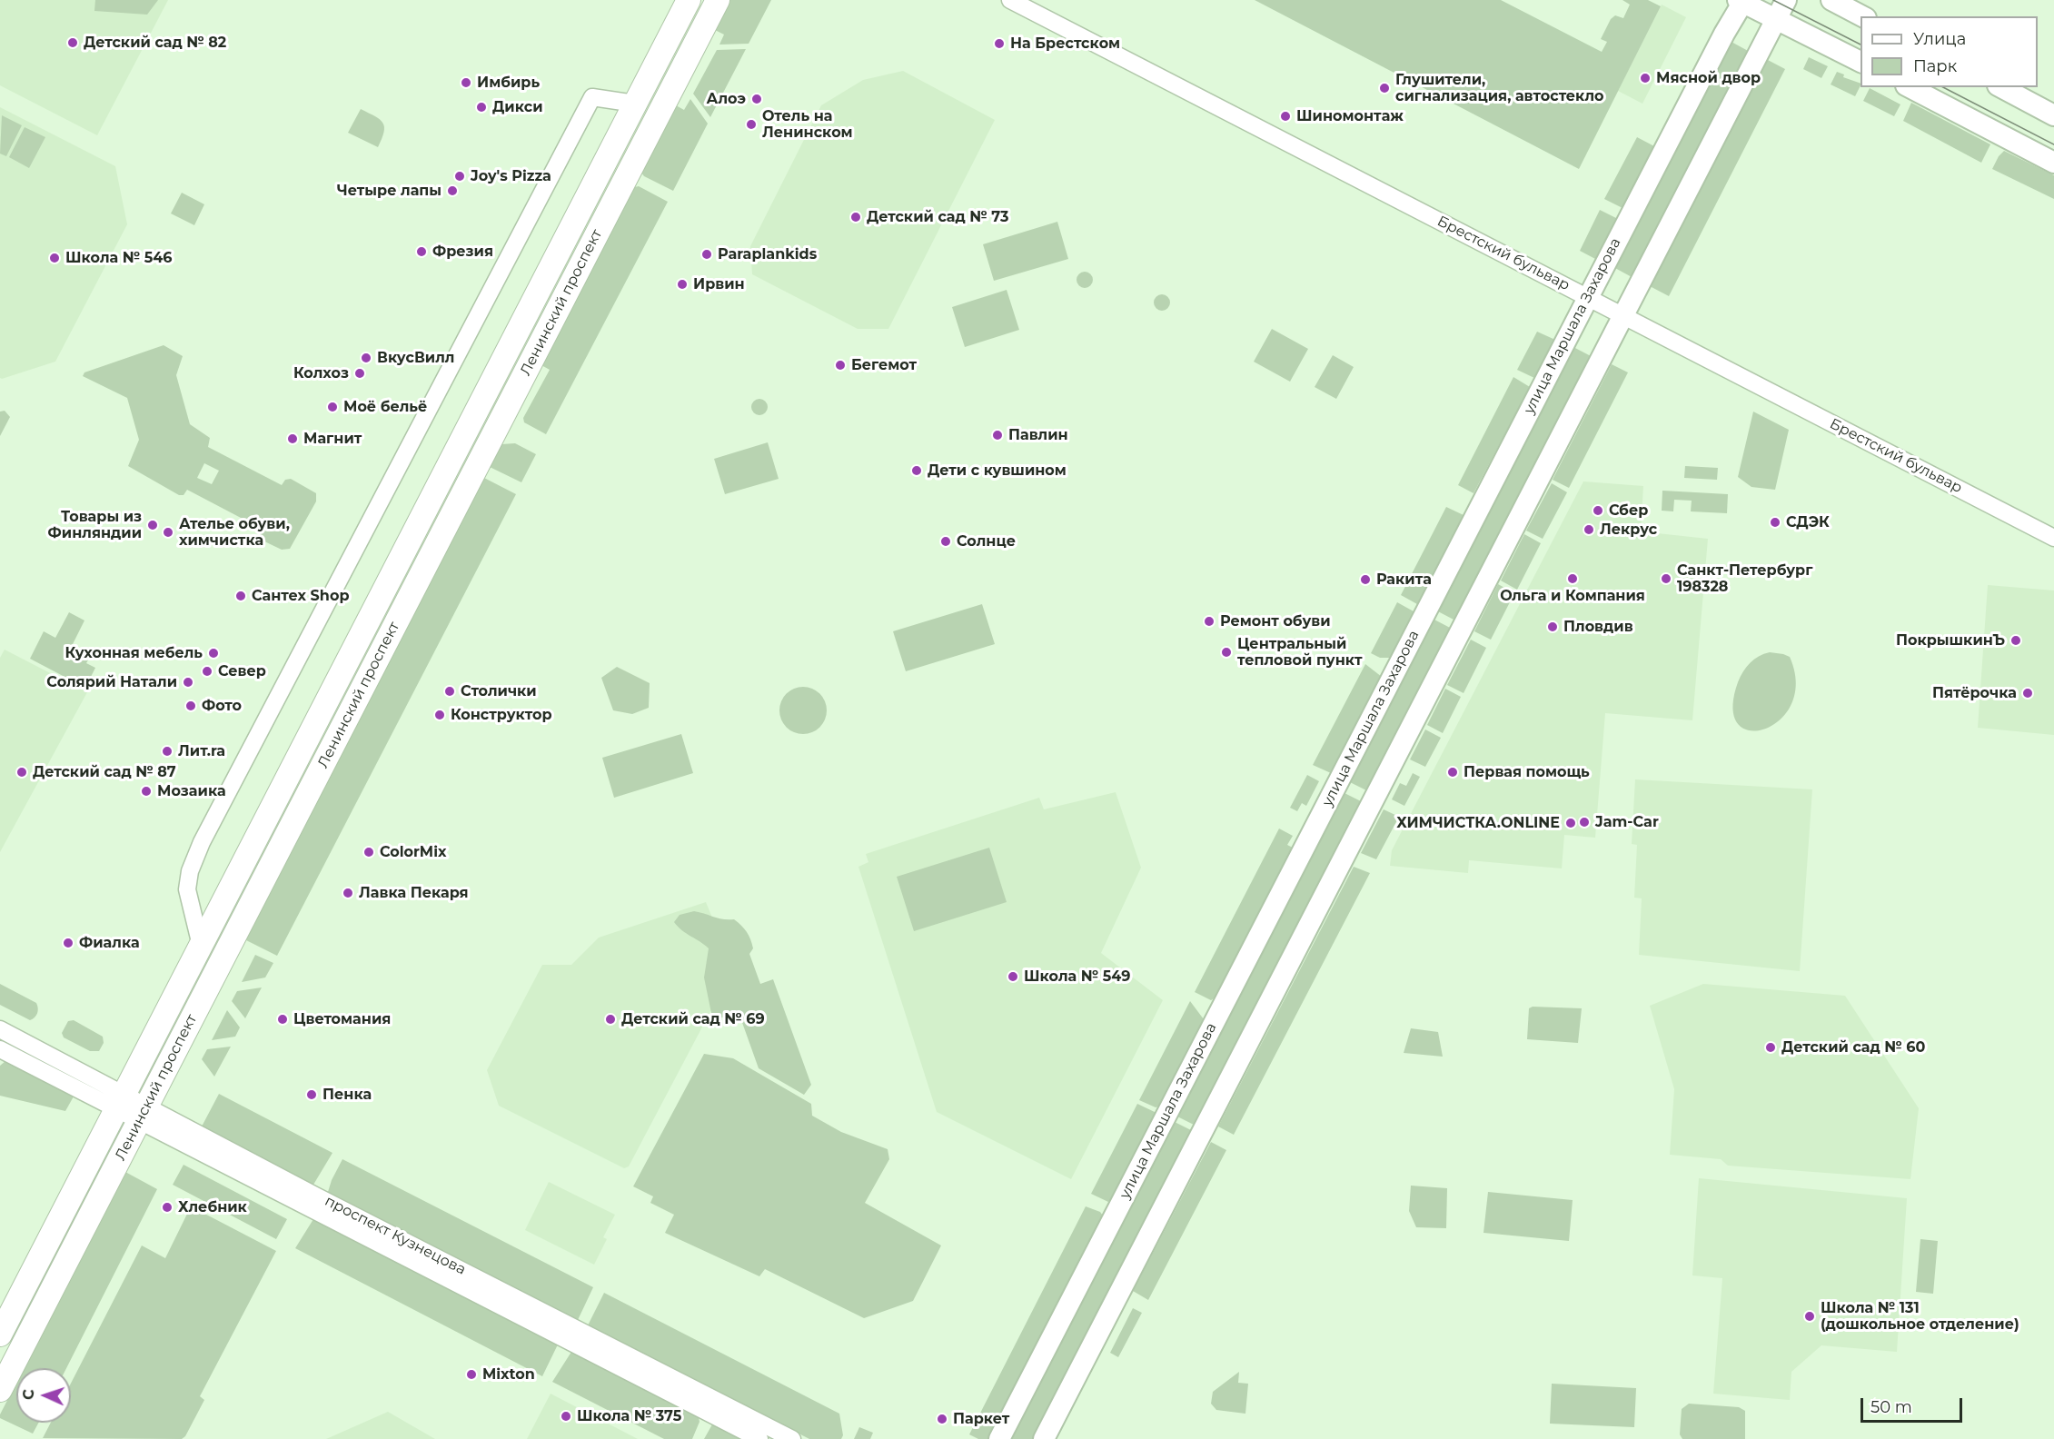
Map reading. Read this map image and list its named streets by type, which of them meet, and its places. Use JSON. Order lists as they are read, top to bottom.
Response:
{
  "streets": {
    "main road": ["Ленинский проспект"],
    "street": ["Брестский бульвар", "улица Маршала Захарова", "проспект Кузнецова"]
  },
  "crossings": [
    ["Брестский бульвар", "улица Маршала Захарова"],
    ["Ленинский проспект", "проспект Кузнецова"]
  ],
  "places": [
    "Детский сад № 82",
    "На Брестском",
    "Мясной двор",
    "Имбирь",
    "Глушители, сигнализация, автостекло",
    "Алоэ",
    "Дикси",
    "Шиномонтаж",
    "Отель на Ленинском",
    "Joy's Pizza",
    "Четыре лапы",
    "Детский сад № 73",
    "Фрезия",
    "Paraplankids",
    "Школа № 546",
    "Ирвин",
    "ВкусВилл",
    "Бегемот",
    "Колхоз",
    "Моё бельё",
    "Павлин",
    "Магнит",
    "Дети с кувшином",
    "Сбер",
    "СДЭК",
    "Товары из Финляндии",
    "Лекрус",
    "Ателье обуви, химчистка",
    "Солнце",
    "Ольга и Компания",
    "Санкт-Петербург 198328",
    "Ракита",
    "Сантех Shop",
    "Ремонт обуви",
    "Пловдив",
    "ПокрышкинЪ",
    "Центральный тепловой пункт",
    "Кухонная мебель",
    "Север",
    "Солярий Натали",
    "Столички",
    "Пятёрочка",
    "Фото",
    "Конструктор",
    "Лит.ra",
    "Детский сад № 87",
    "Первая помощь",
    "Мозаика",
    "Jam-Car",
    "ХИМЧИСТКА.ONLINE",
    "ColorMix",
    "Лавка Пекаря",
    "Фиалка",
    "Школа № 549",
    "Цветомания",
    "Детский сад № 69",
    "Детский сад № 60",
    "Пенка",
    "Хлебник",
    "Школа № 131 (дошкольное отделение)",
    "Mixton",
    "Школа № 375",
    "Паркет"
  ],
  "legend": ["Улица", "Парк"],
  "scale_bar": "50 m",
  "north": "left"
}
